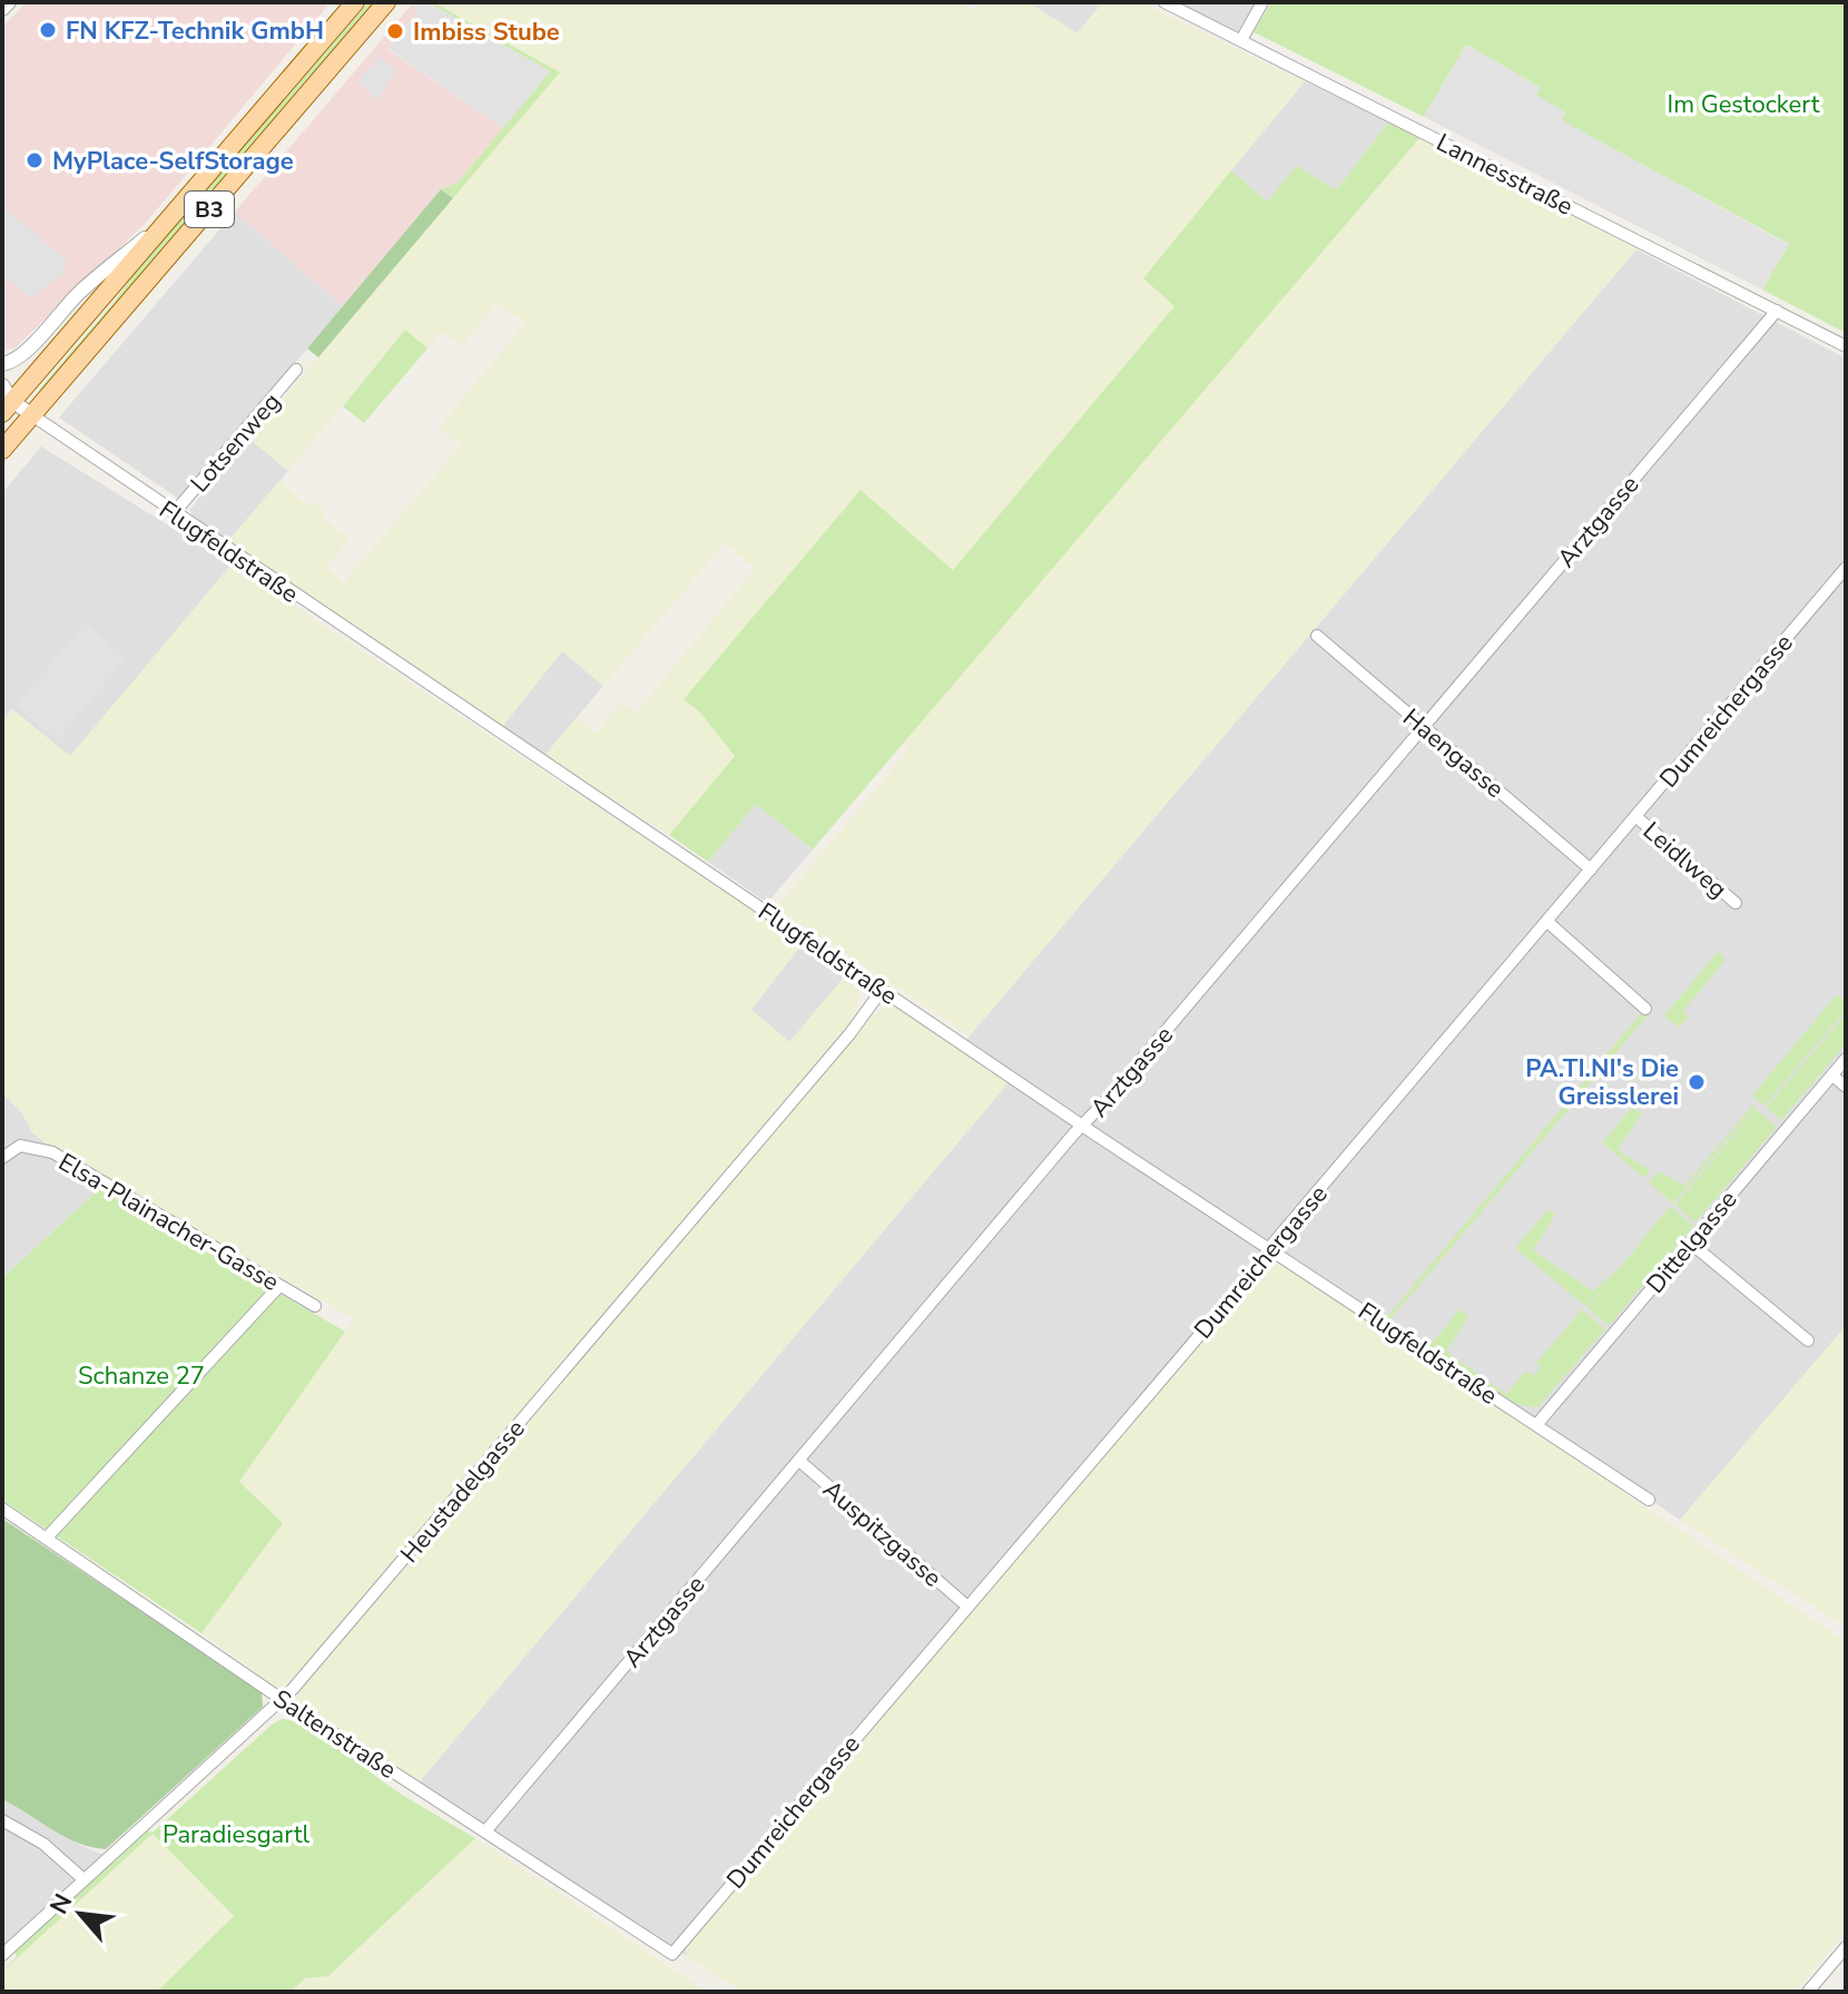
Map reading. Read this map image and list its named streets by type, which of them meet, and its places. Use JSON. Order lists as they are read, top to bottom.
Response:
{
  "streets": {
    "main road": ["B3"],
    "street": [
      "Lannesstraße",
      "Lotsenweg",
      "Arztgasse",
      "Flugfeldstraße",
      "Dumreichergasse",
      "Haengasse",
      "Leidlweg",
      "Elsa-Plainacher-Gasse",
      "Dittelgasse",
      "Heustadelgasse",
      "Auspitzgasse",
      "Saltenstraße"
    ]
  },
  "crossings": [
    ["Lannesstraße", "Arztgasse"],
    ["B3", "Flugfeldstraße"],
    ["Lotsenweg", "Flugfeldstraße"],
    ["Arztgasse", "Flugfeldstraße"],
    ["Arztgasse", "Haengasse"],
    ["Arztgasse", "Auspitzgasse"],
    ["Arztgasse", "Saltenstraße"],
    ["Flugfeldstraße", "Dumreichergasse"],
    ["Flugfeldstraße", "Dittelgasse"],
    ["Flugfeldstraße", "Heustadelgasse"],
    ["Dumreichergasse", "Haengasse"],
    ["Dumreichergasse", "Leidlweg"],
    ["Dumreichergasse", "Auspitzgasse"],
    ["Dumreichergasse", "Saltenstraße"],
    ["Heustadelgasse", "Saltenstraße"]
  ],
  "parks": ["Im Gestockert", "Schanze 27", "Paradiesgartl"],
  "places": [
    "FN KFZ-Technik GmbH",
    "Imbiss Stube",
    "MyPlace-SelfStorage",
    "PA.TI.NI's Die Greisslerei"
  ],
  "north": "top left"
}
